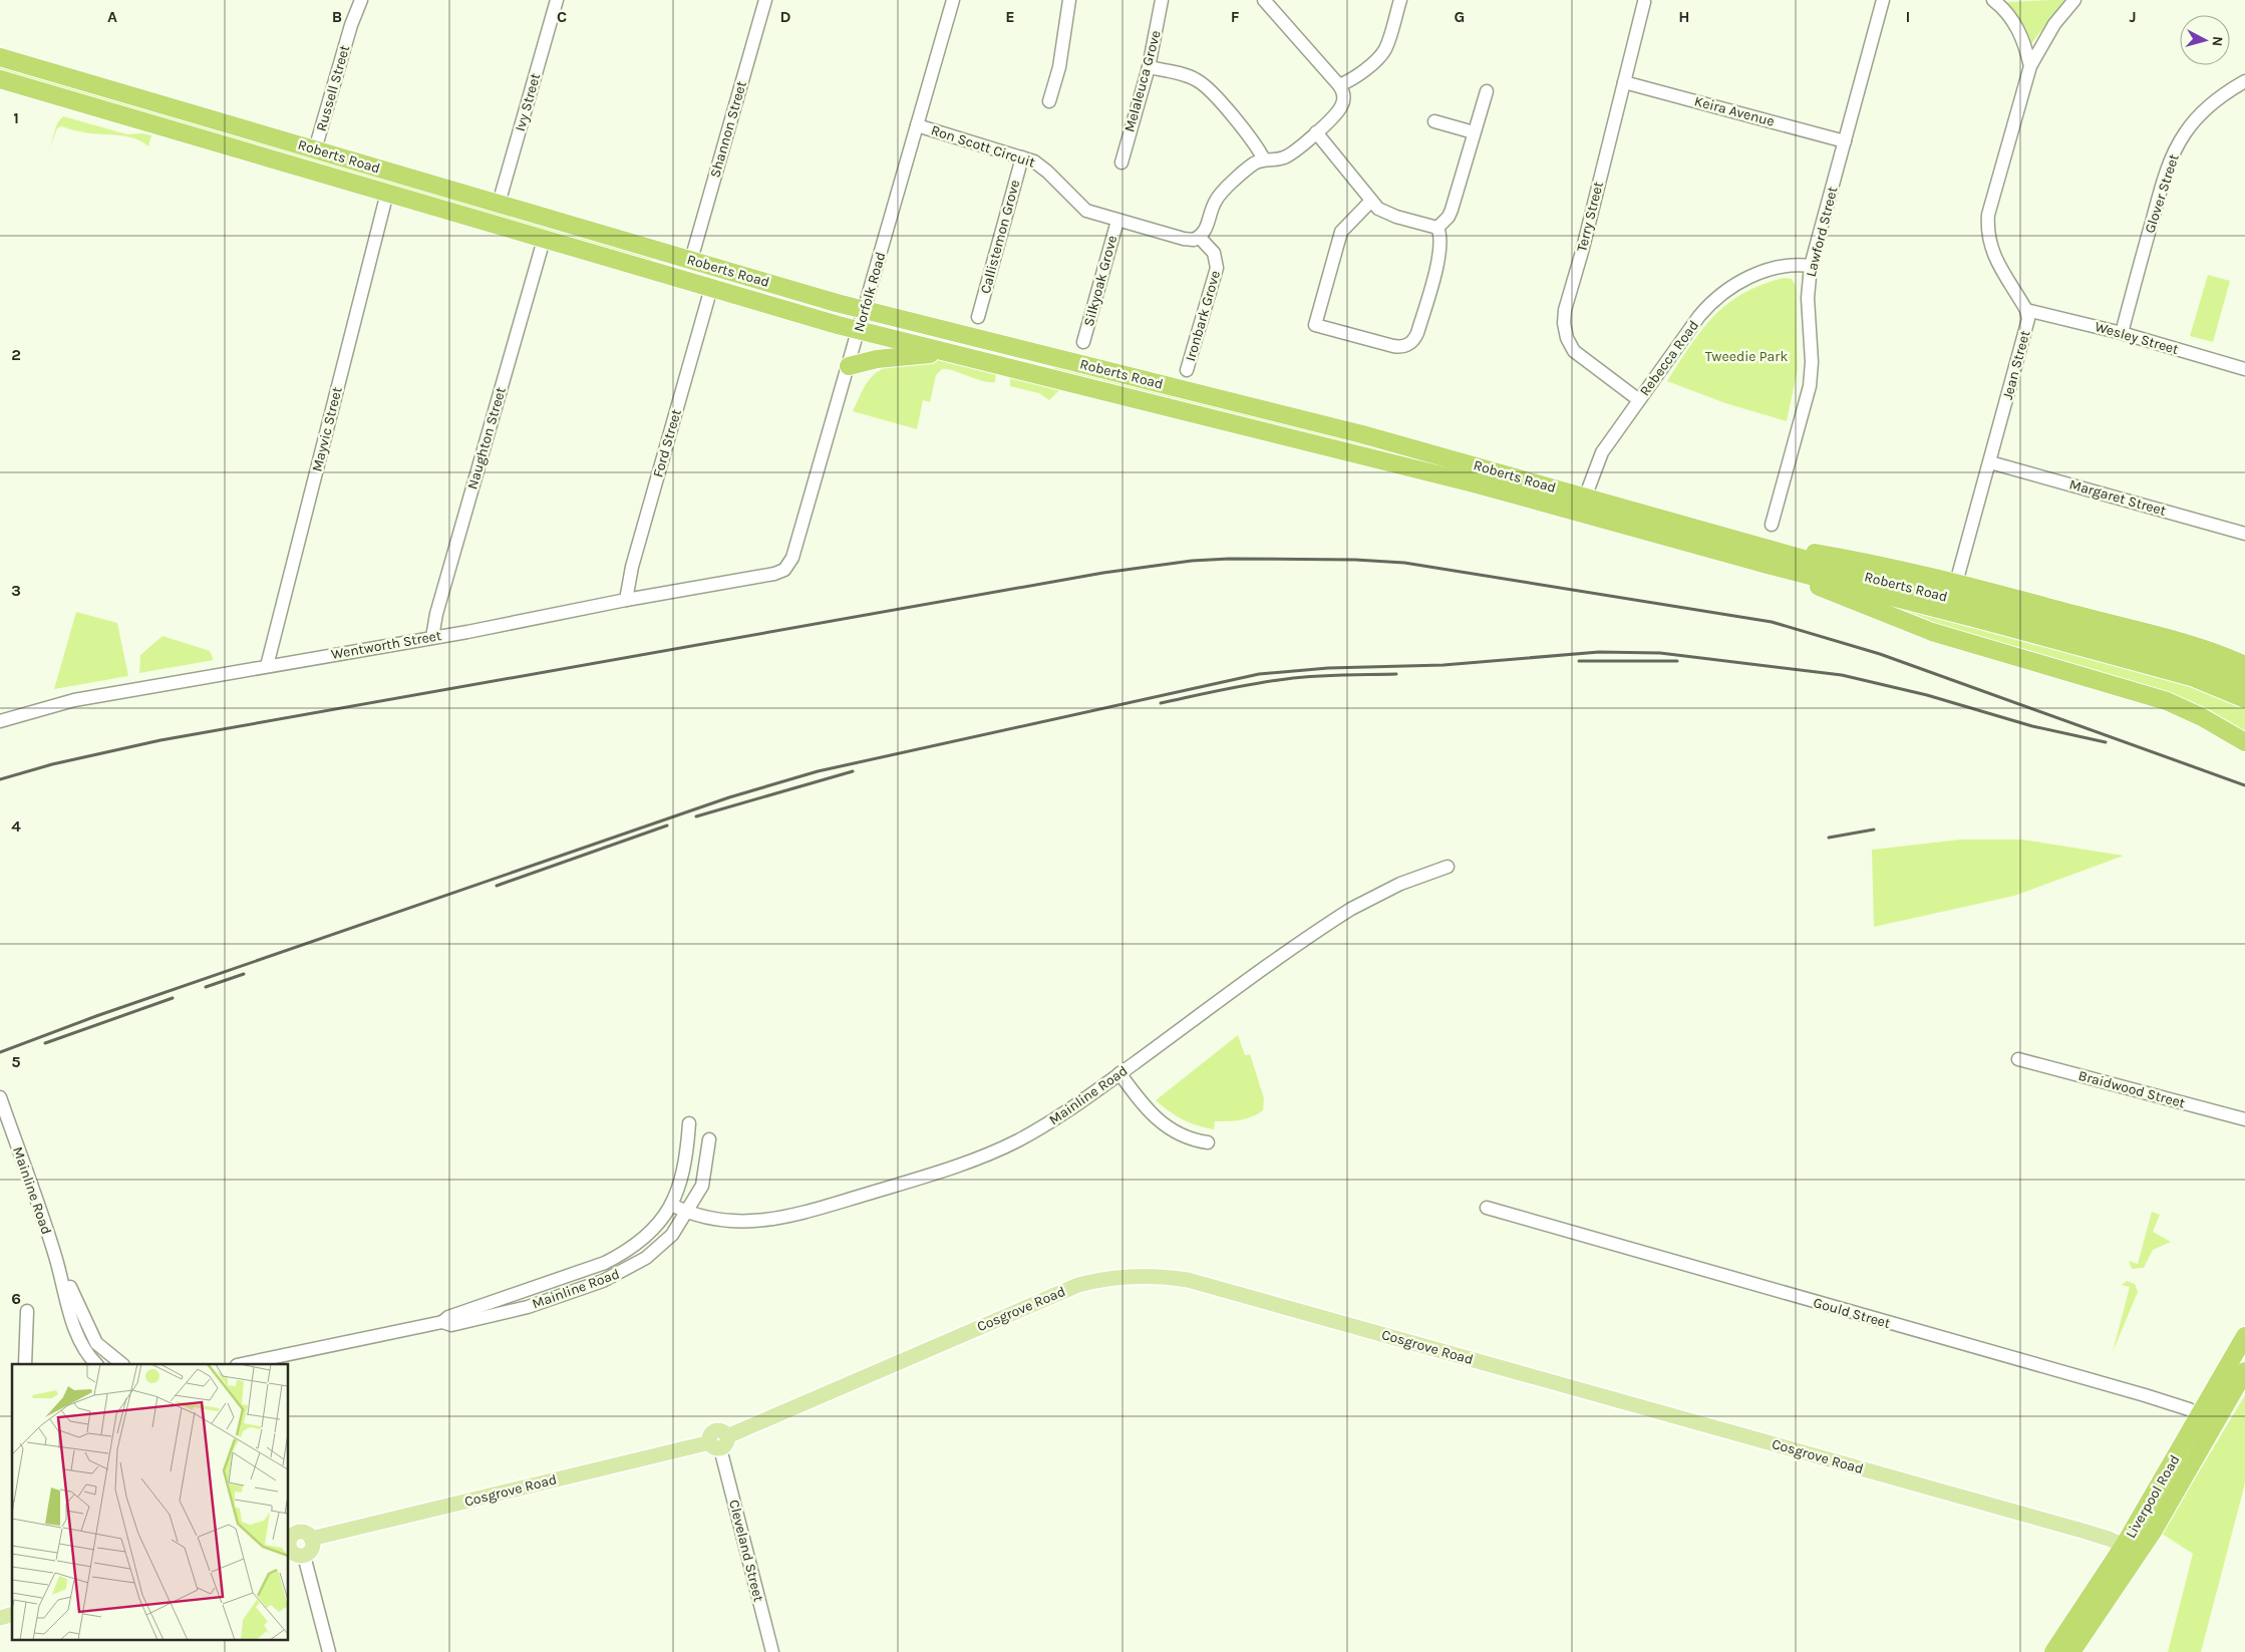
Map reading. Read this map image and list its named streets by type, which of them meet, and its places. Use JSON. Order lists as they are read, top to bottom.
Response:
{
  "streets": {
    "highway": ["Roberts Road", "Liverpool Road"],
    "main road": ["Cosgrove Road"],
    "street": [
      "Melaleuca Grove",
      "Russell Street",
      "Ivy Street",
      "Keira Avenue",
      "Shannon Street",
      "Ron Scott Circuit",
      "Glover Street",
      "Terry Street",
      "Lawford Street",
      "Callistemon Grove",
      "Silkyoak Grove",
      "Norfolk Road",
      "Ironbark Grove",
      "Wesley Street",
      "Rebecca Road",
      "Jean Street",
      "Mayvic Street",
      "Naughton Street",
      "Ford Street",
      "Margaret Street",
      "Wentworth Street",
      "Braidwood Street",
      "Mainline Road",
      "Gould Street",
      "Cleveland Street"
    ]
  },
  "crossings": [
    ["Russell Street", "Roberts Road"],
    ["Ivy Street", "Roberts Road"],
    ["Keira Avenue", "Terry Street"],
    ["Keira Avenue", "Lawford Street"],
    ["Shannon Street", "Roberts Road"],
    ["Ron Scott Circuit", "Callistemon Grove"],
    ["Ron Scott Circuit", "Silkyoak Grove"],
    ["Ron Scott Circuit", "Norfolk Road"],
    ["Ron Scott Circuit", "Ironbark Grove"],
    ["Roberts Road", "Norfolk Road"],
    ["Roberts Road", "Rebecca Road"],
    ["Roberts Road", "Mayvic Street"],
    ["Roberts Road", "Naughton Street"],
    ["Roberts Road", "Ford Street"],
    ["Glover Street", "Wesley Street"],
    ["Terry Street", "Rebecca Road"],
    ["Lawford Street", "Rebecca Road"],
    ["Norfolk Road", "Wentworth Street"],
    ["Wesley Street", "Jean Street"],
    ["Jean Street", "Margaret Street"],
    ["Mayvic Street", "Wentworth Street"],
    ["Naughton Street", "Wentworth Street"],
    ["Ford Street", "Wentworth Street"],
    ["Cosgrove Road", "Liverpool Road"],
    ["Cosgrove Road", "Cleveland Street"],
    ["Gould Street", "Liverpool Road"]
  ],
  "parks": ["Tweedie Park"],
  "north": "right",
  "grid": {
    "columns": [
      "A",
      "B",
      "C",
      "D",
      "E",
      "F",
      "G",
      "H",
      "I",
      "J"
    ],
    "rows": [
      "1",
      "2",
      "3",
      "4",
      "5",
      "6"
    ]
  }
}
